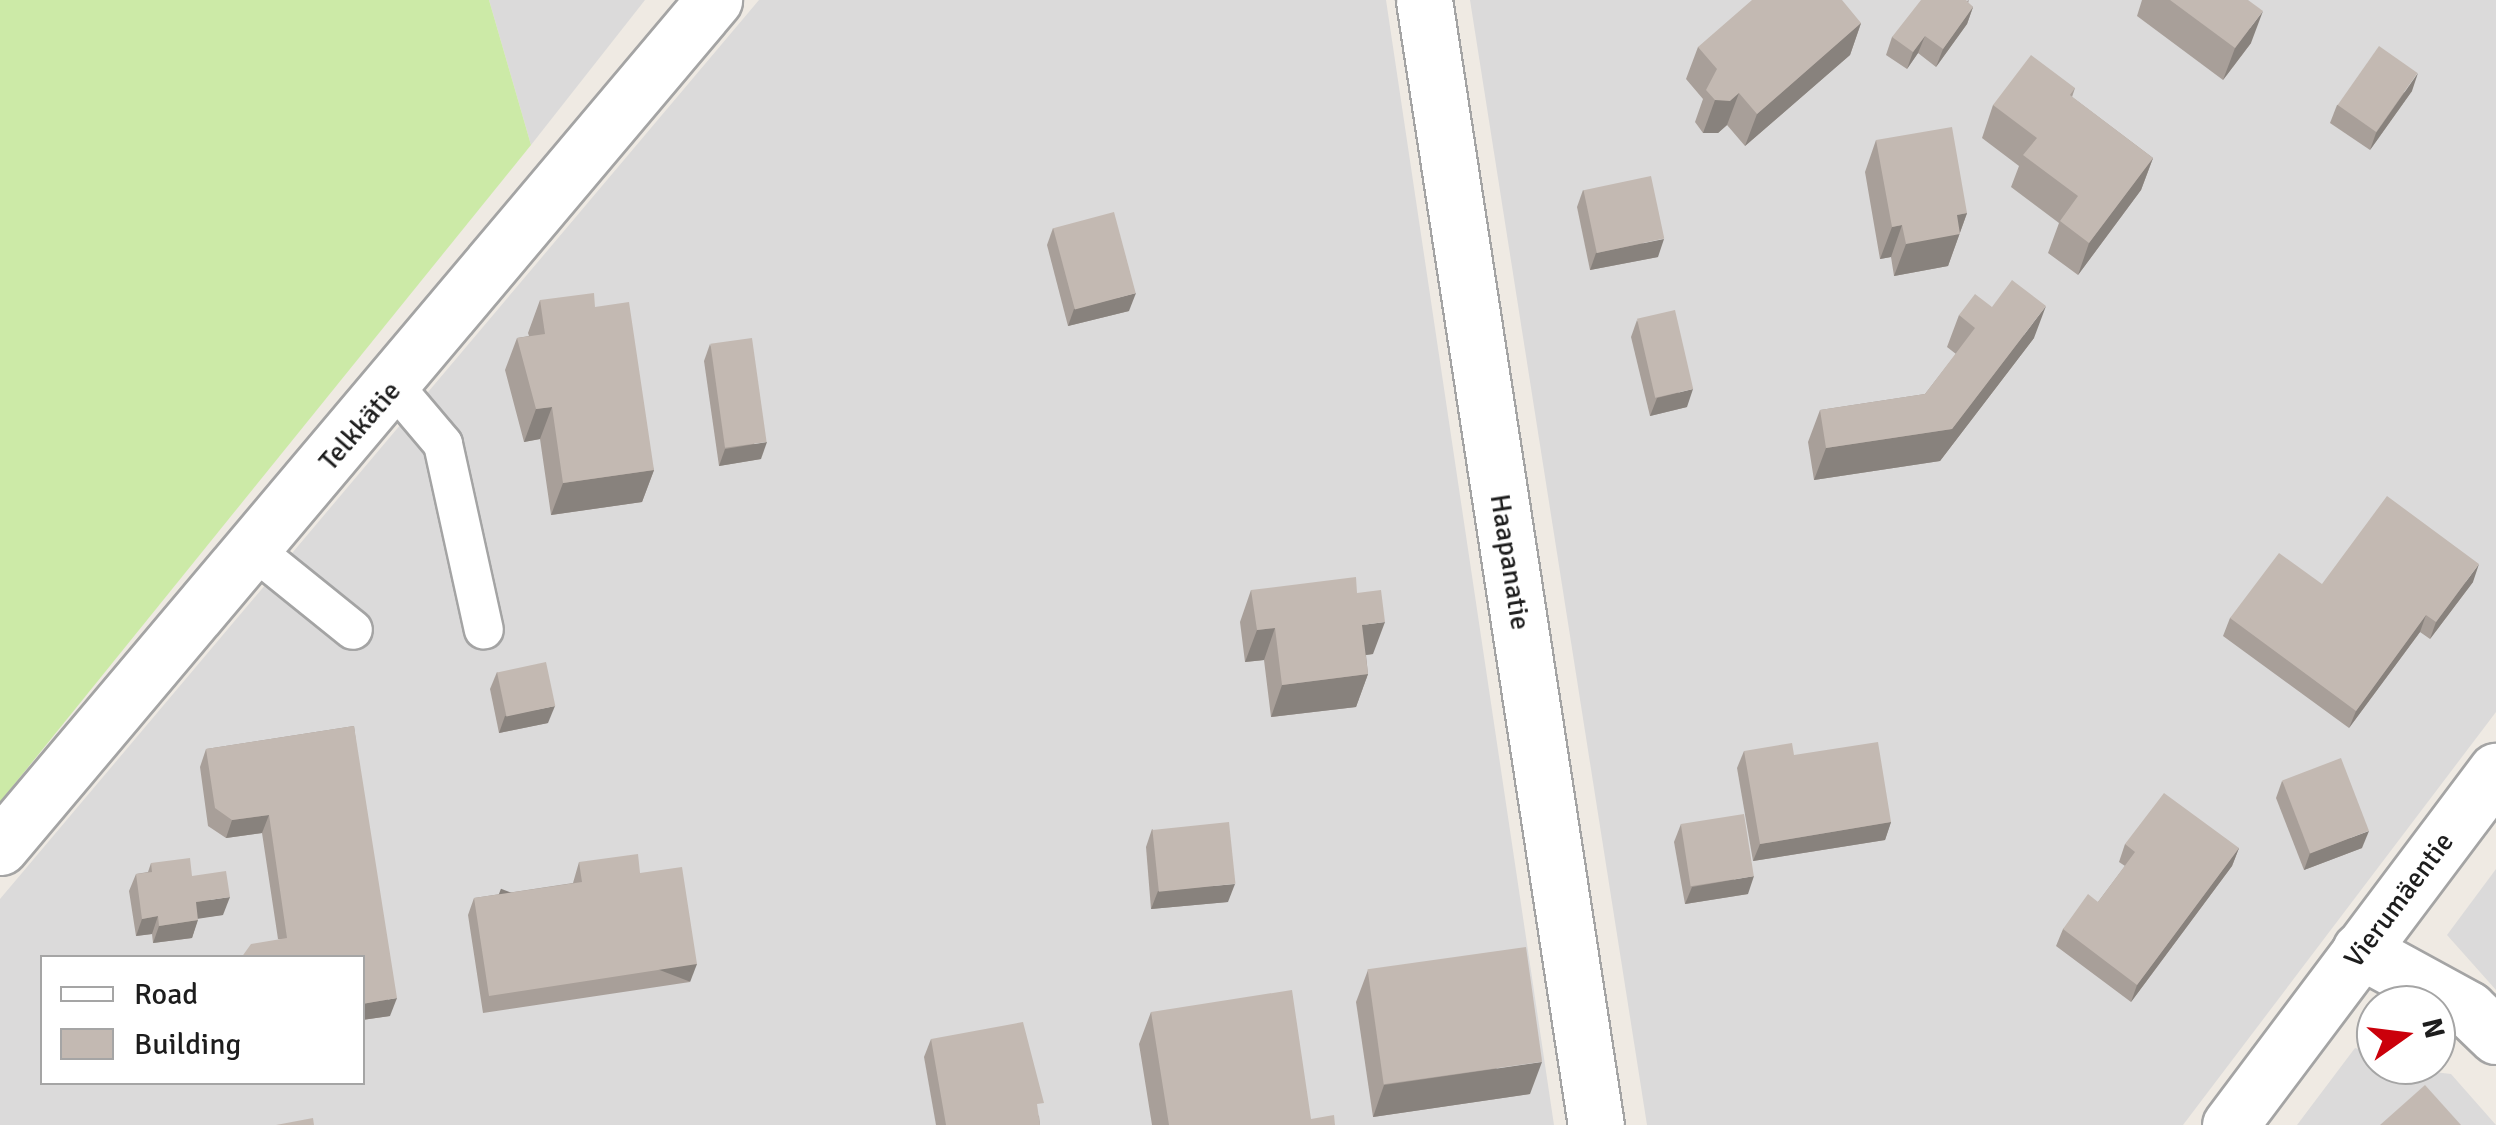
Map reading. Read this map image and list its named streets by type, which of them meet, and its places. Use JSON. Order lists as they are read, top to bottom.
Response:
{
  "streets": {
    "street": ["Telkkätie", "Haapanatie", "Vierumäentie"]
  },
  "legend": ["Road", "Building"],
  "north": "right"
}
